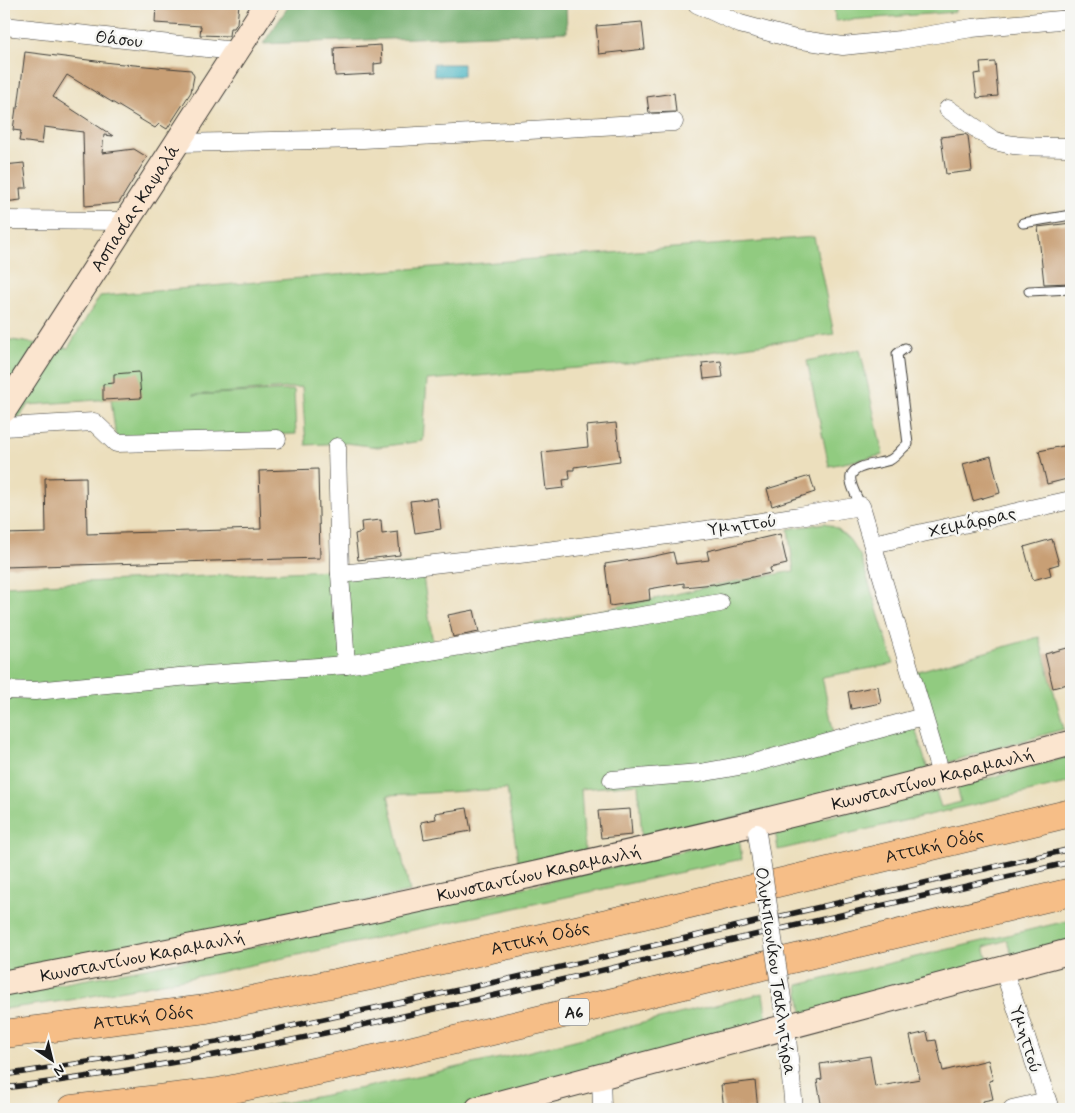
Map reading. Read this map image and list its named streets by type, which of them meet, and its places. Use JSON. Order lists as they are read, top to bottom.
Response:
{
  "streets": {
    "highway": ["Αττική Οδός", "Α6"],
    "street": [
      "Θάσου",
      "Ασπασίας Καψαλά",
      "Χειμάρρας",
      "Υμηττού",
      "Κωνσταντίνου Καραμανλή",
      "Ολυμπιονίκου Τσικλητήρα"
    ]
  },
  "crossings": [
    ["Θάσου", "Ασπασίας Καψαλά"],
    ["Κωνσταντίνου Καραμανλή", "Ολυμπιονίκου Τσικλητήρα"]
  ],
  "north": "bottom right"
}
